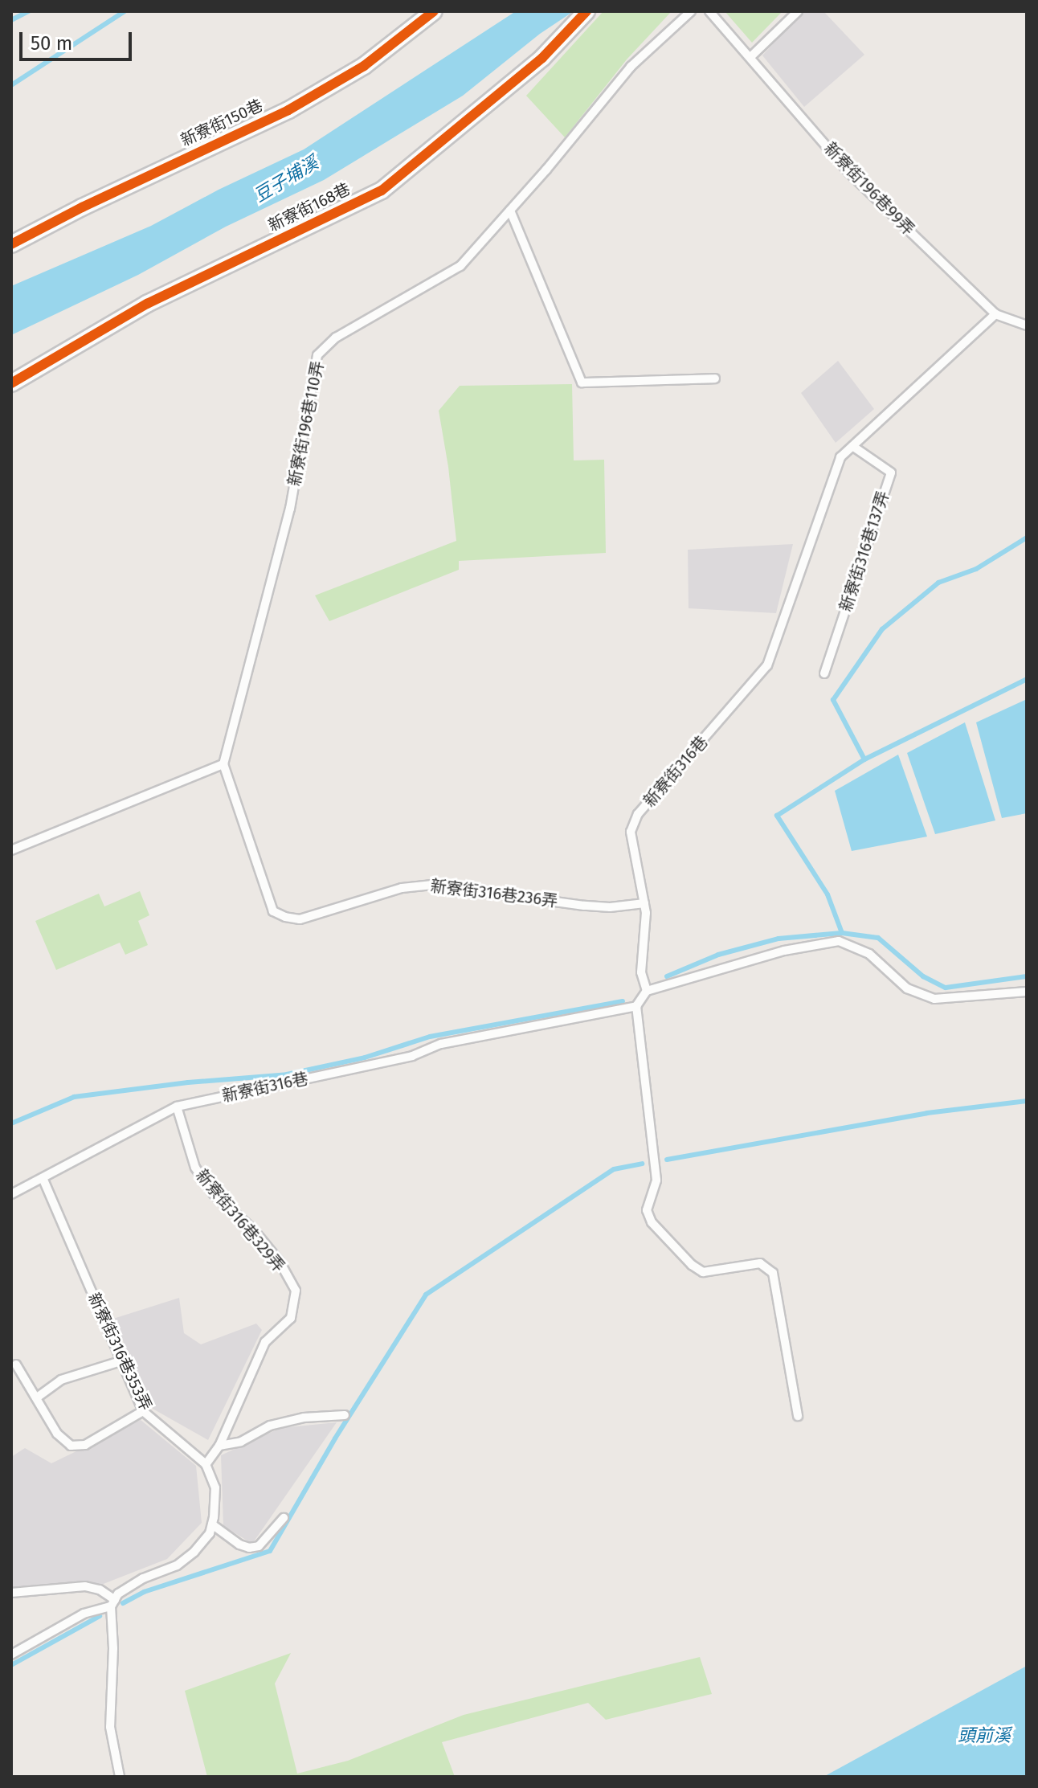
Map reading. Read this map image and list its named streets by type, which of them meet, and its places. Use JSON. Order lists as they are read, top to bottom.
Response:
{
  "streets": {
    "street": ["新寮街150巷", "新寮街168巷"],
    "lane": [
      "新寮街196巷99弄",
      "新寮街196巷110弄",
      "新寮街316巷137弄",
      "新寮街316巷",
      "新寮街316巷236弄",
      "新寮街316巷329弄",
      "新寮街316巷353弄"
    ]
  },
  "crossings": [
    ["新寮街196巷99弄", "新寮街316巷"],
    ["新寮街196巷110弄", "新寮街316巷236弄"],
    ["新寮街316巷137弄", "新寮街316巷"],
    ["新寮街316巷", "新寮街316巷236弄"],
    ["新寮街316巷", "新寮街316巷329弄"],
    ["新寮街316巷", "新寮街316巷353弄"],
    ["新寮街316巷329弄", "新寮街316巷353弄"]
  ],
  "water": ["豆子埔溪", "頭前溪"],
  "scale_bar": "50 m"
}
